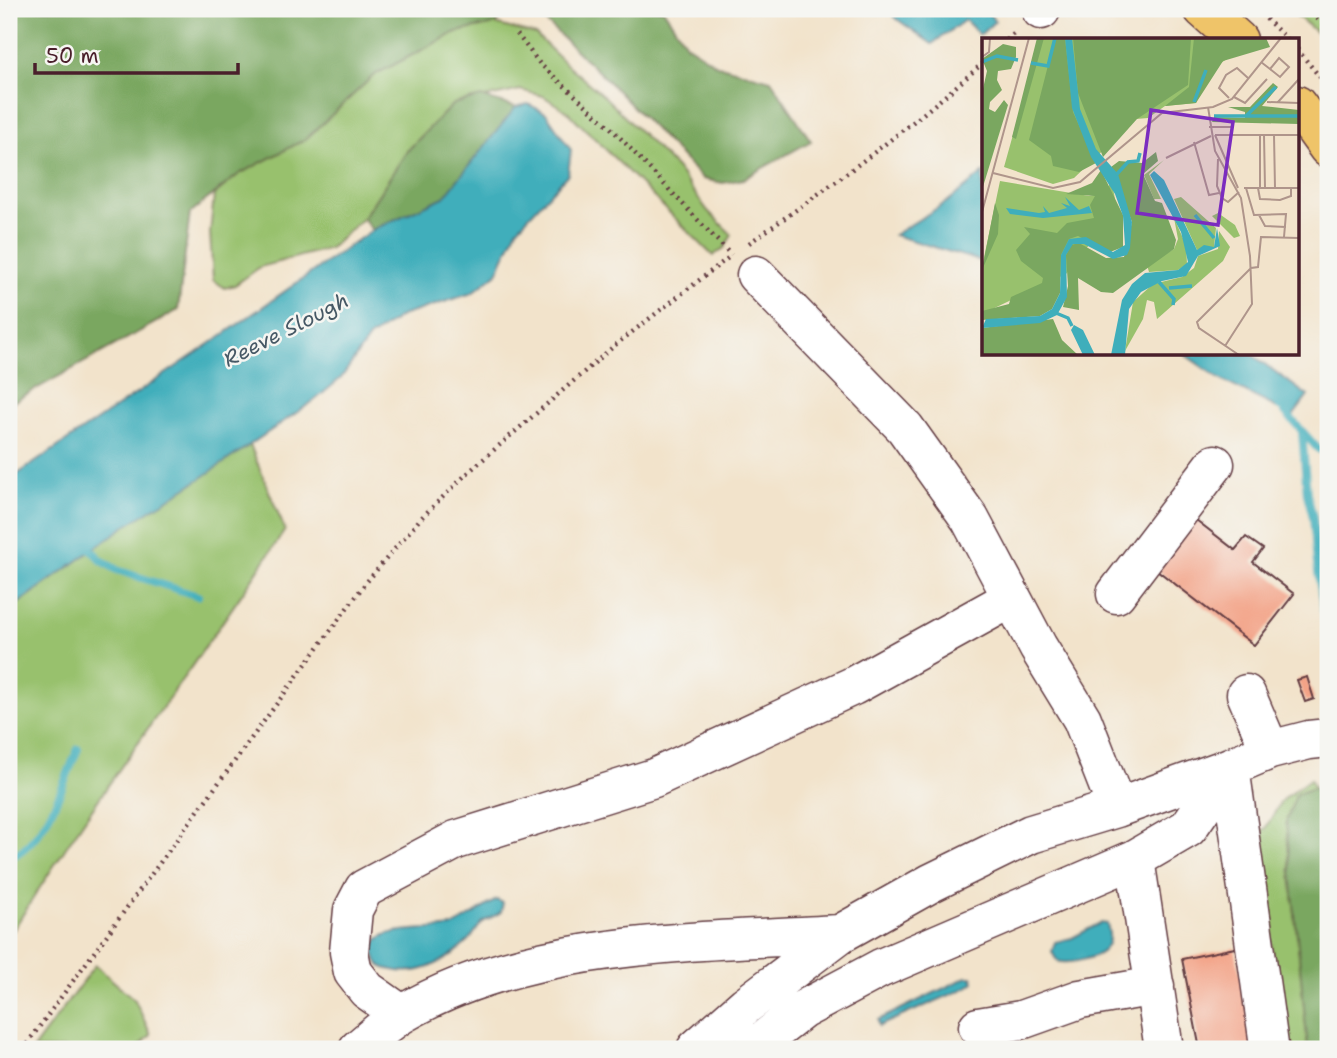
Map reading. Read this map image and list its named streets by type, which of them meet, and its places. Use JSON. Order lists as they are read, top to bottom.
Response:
{
  "water": ["Reeve Slough"],
  "scale_bar": "50 m"
}
